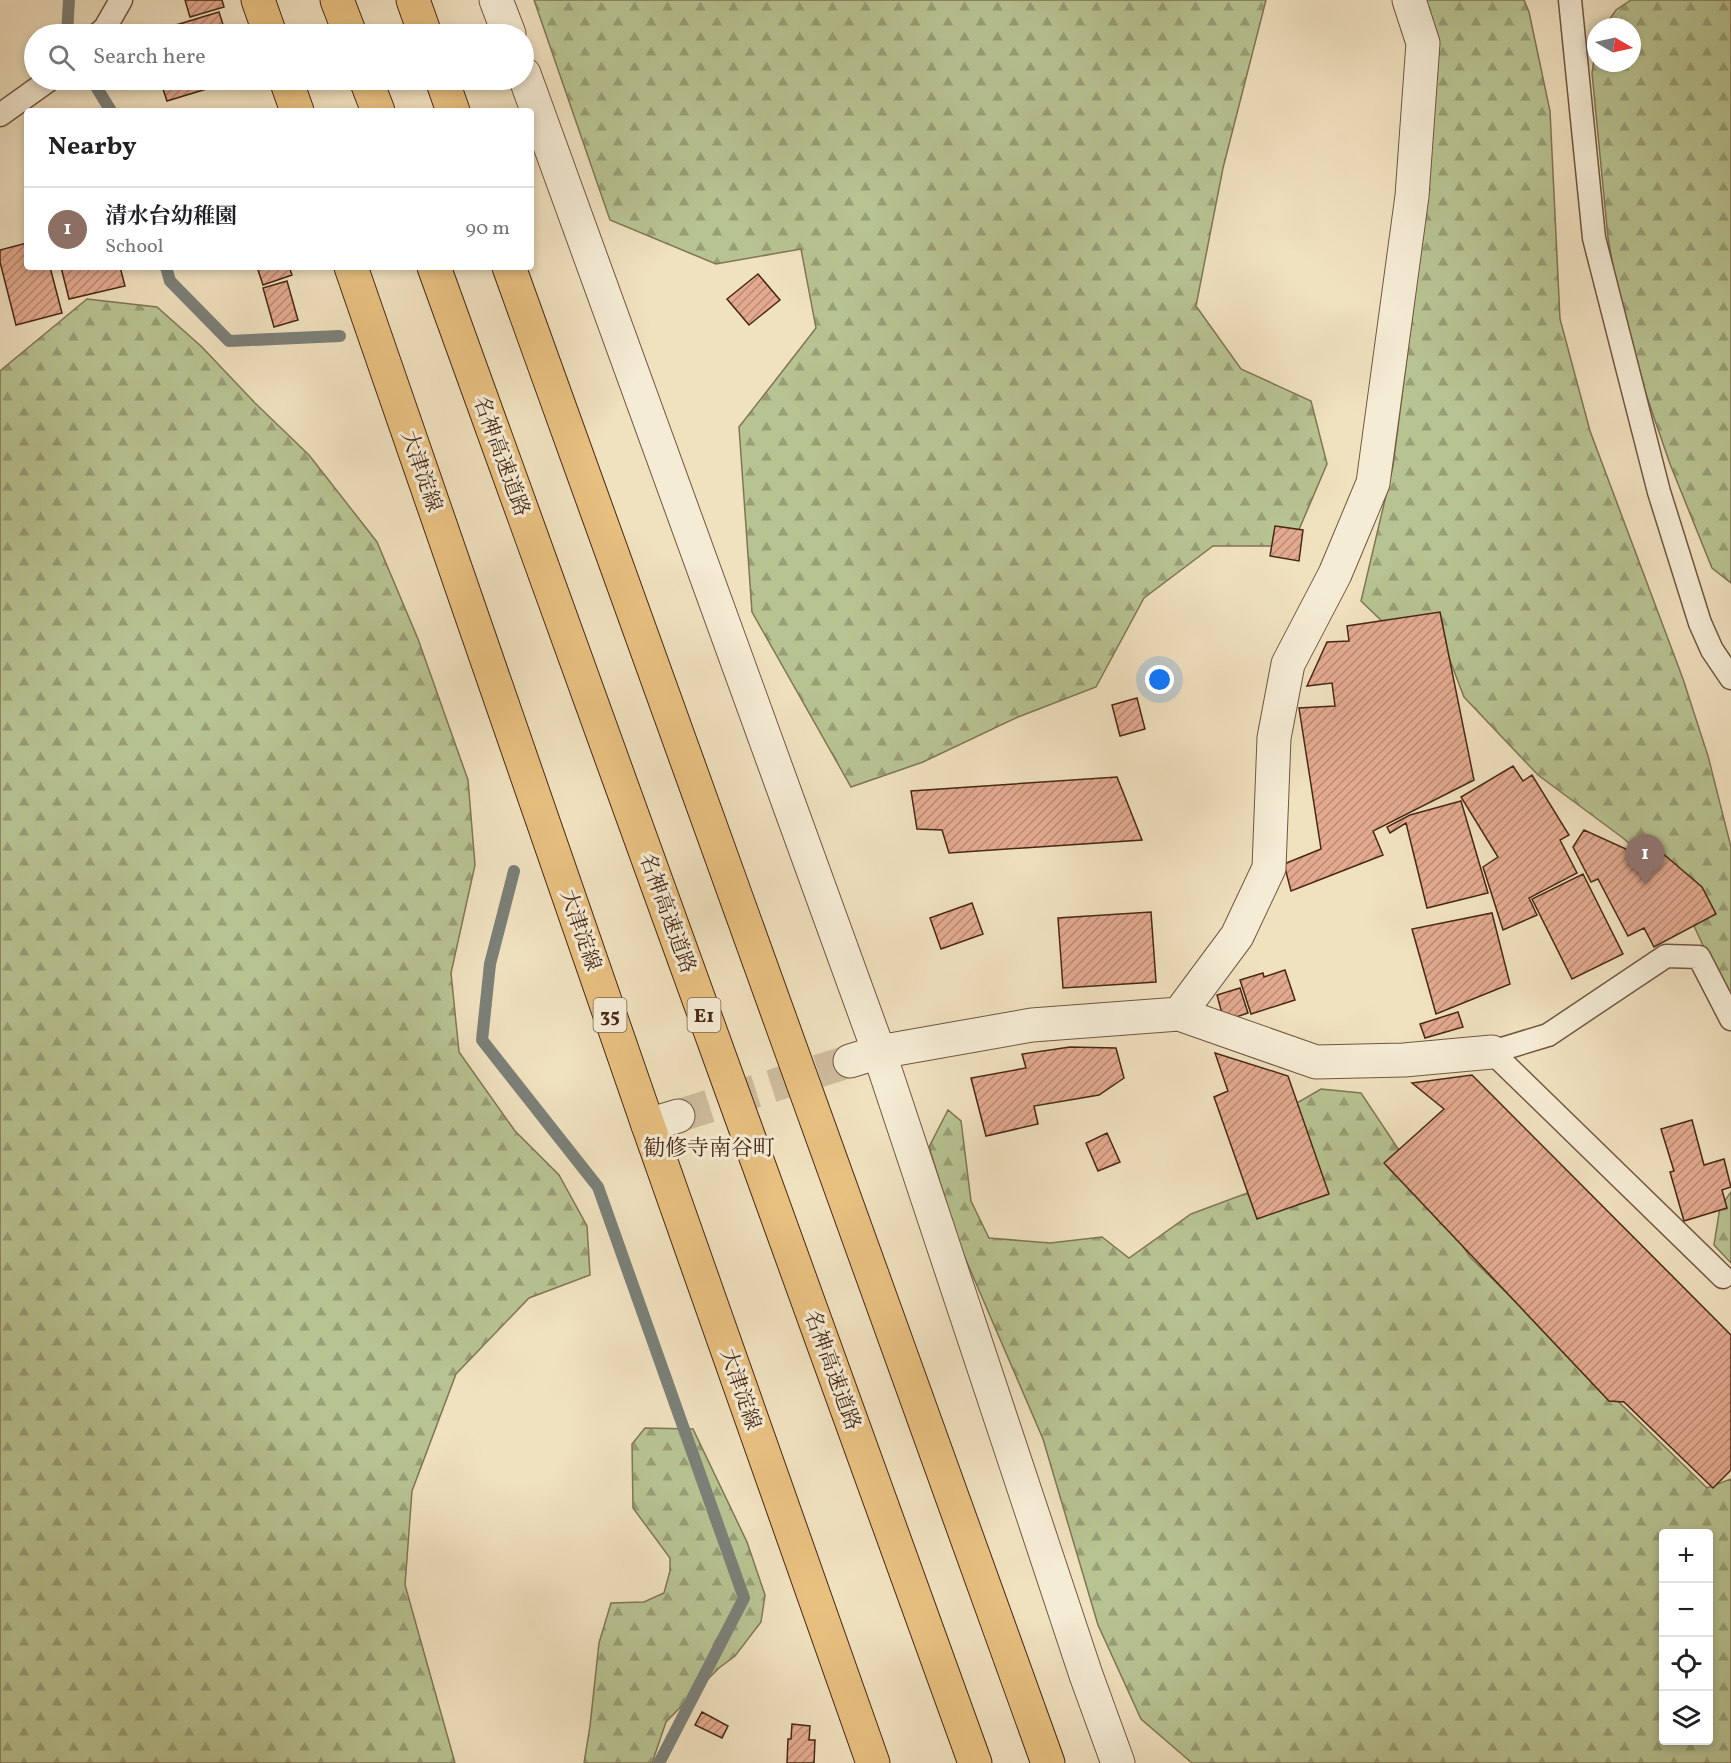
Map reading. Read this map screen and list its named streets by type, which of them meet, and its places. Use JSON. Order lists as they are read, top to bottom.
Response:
{
  "streets": {
    "main road": [
      "名神高速道路",
      "大津淀線",
      "35",
      "E1"
    ]
  },
  "districts": ["勧修寺南谷町"],
  "north": "right",
  "page": {
    "search": "Search here",
    "heading": "Nearby",
    "list": [
      {
        "mark": "1",
        "name": "清水台幼稚園",
        "note": "School",
        "value": "90 m"
      }
    ],
    "pins": "1",
    "map_buttons": ["+", "−"]
  }
}
